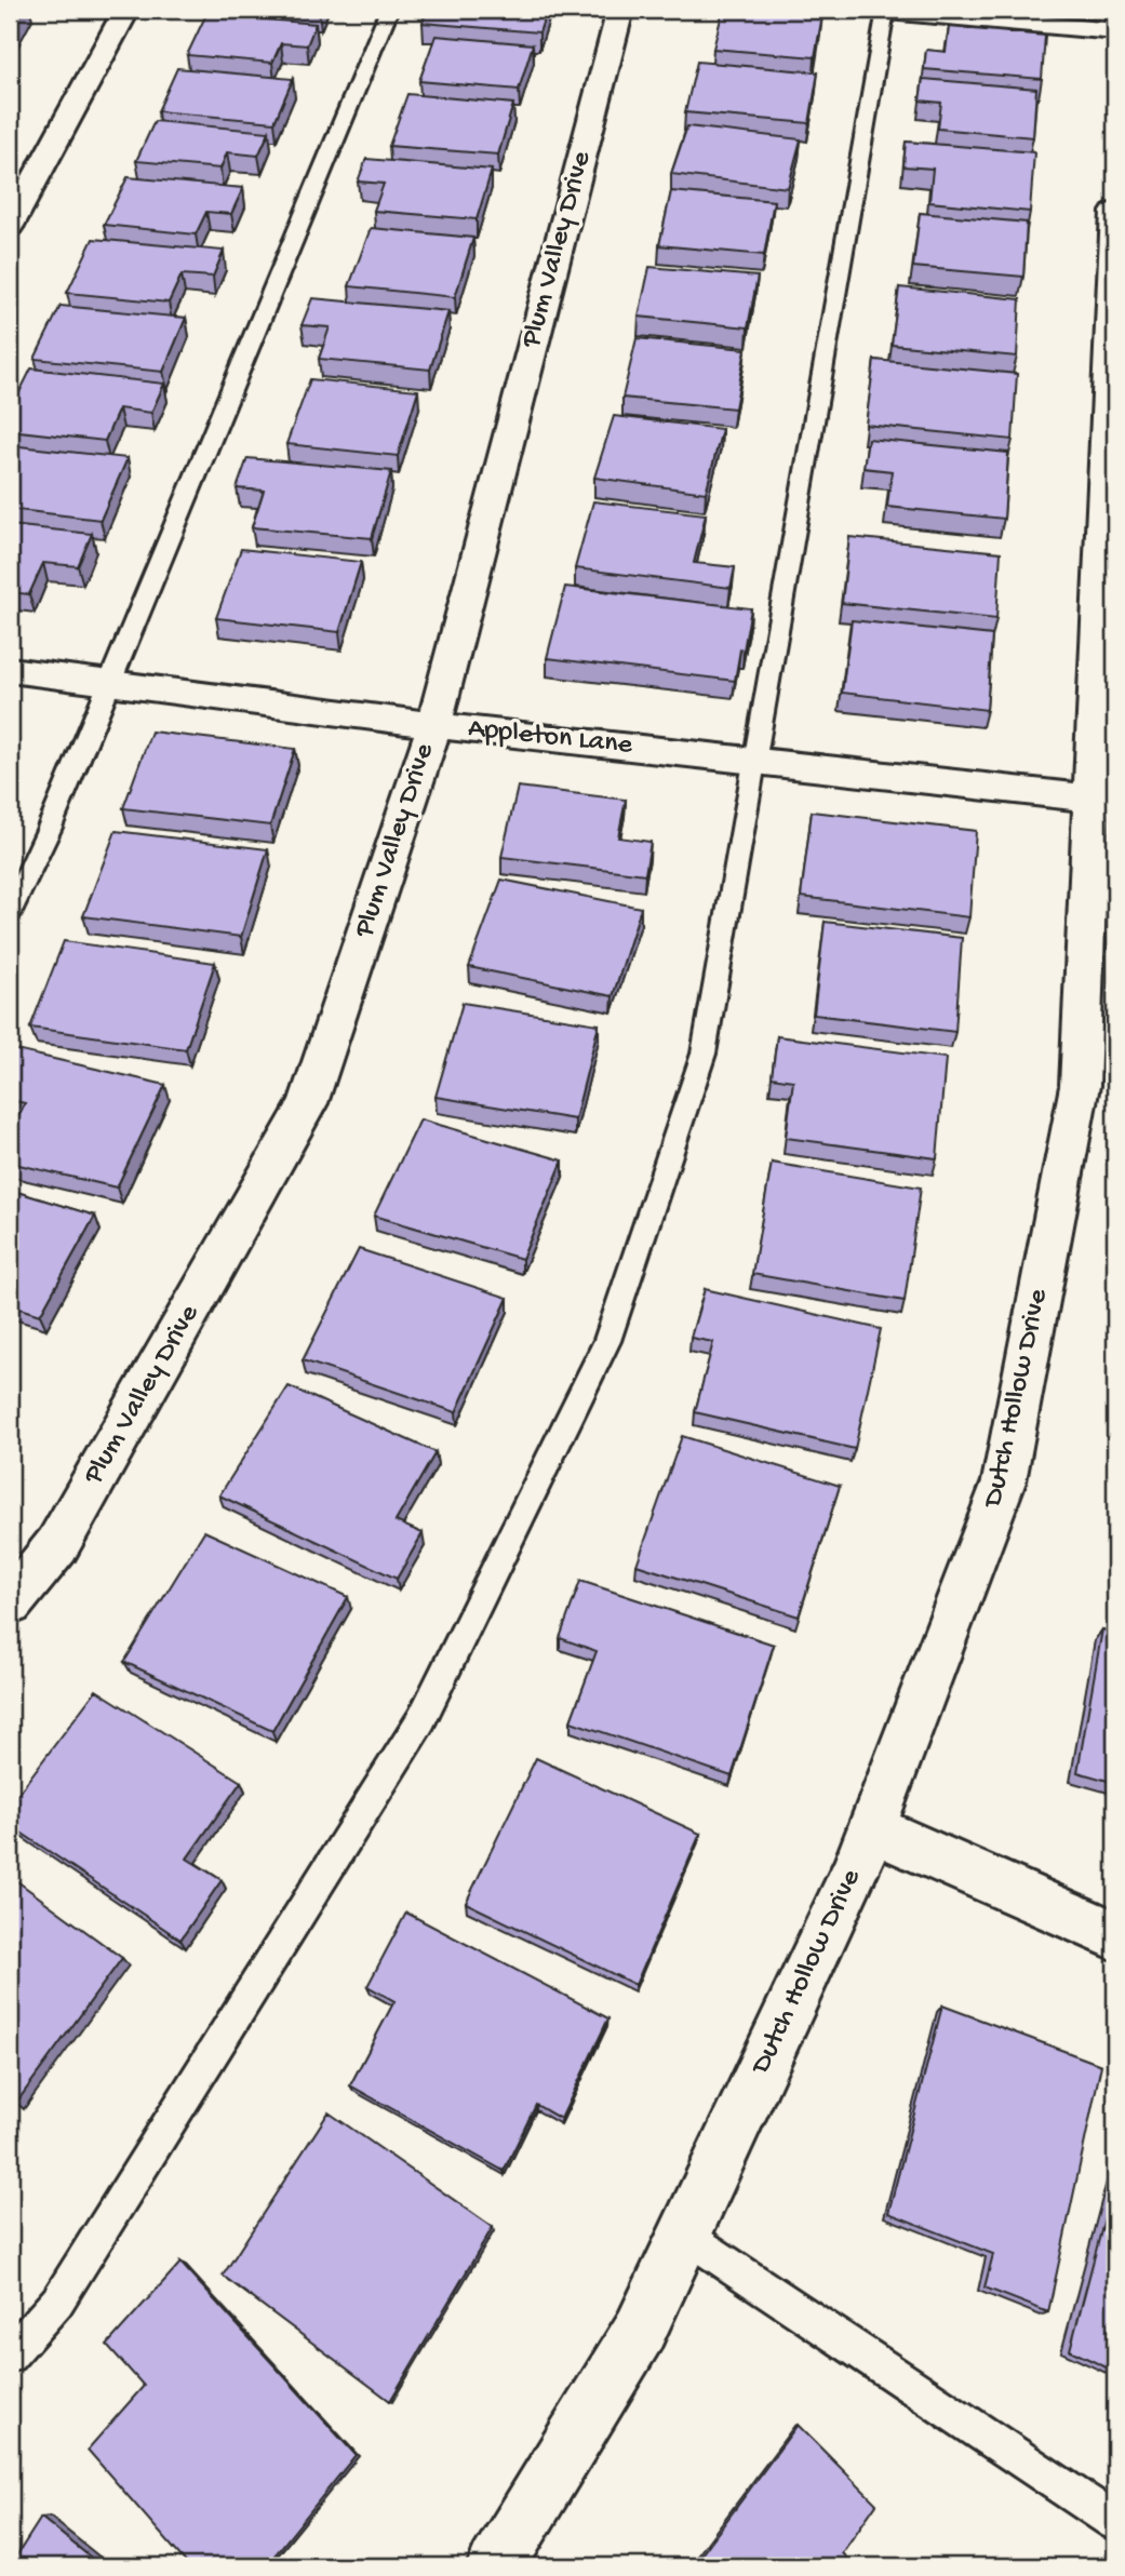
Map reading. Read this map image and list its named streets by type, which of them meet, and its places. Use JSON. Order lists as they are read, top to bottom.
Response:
{
  "streets": {
    "street": ["Plum Valley Drive", "Appleton Lane", "Dutch Hollow Drive"]
  },
  "crossings": [
    ["Plum Valley Drive", "Appleton Lane"],
    ["Appleton Lane", "Dutch Hollow Drive"]
  ]
}
